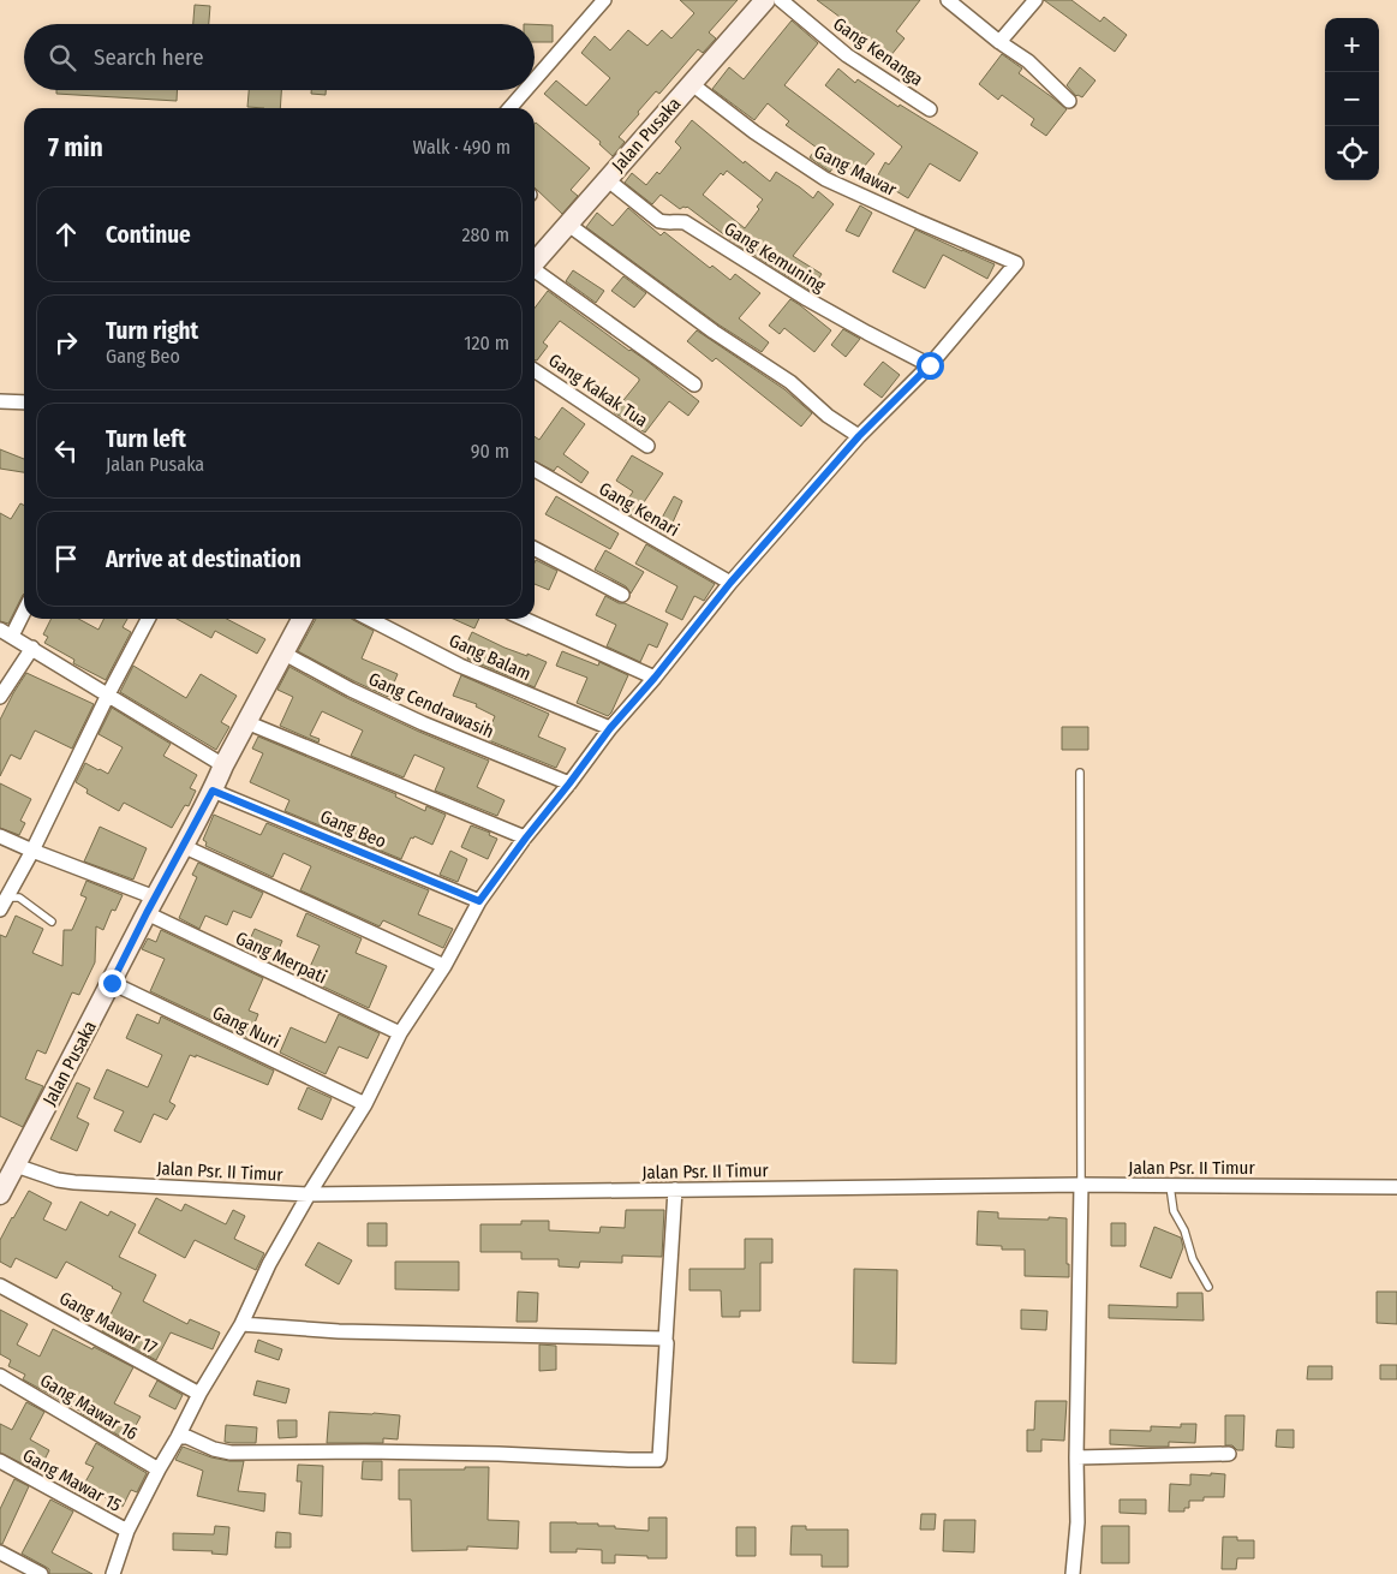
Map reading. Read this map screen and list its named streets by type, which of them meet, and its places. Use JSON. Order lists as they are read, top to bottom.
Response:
{
  "streets": {
    "main road": ["Jalan Pusaka"],
    "street": [
      "Gang Kenanga",
      "Gang Mawar",
      "Gang Kemuning",
      "Gang Kakak Tua",
      "Gang Kenari",
      "Gang Balam",
      "Gang Cendrawasih",
      "Gang Beo",
      "Gang Merpati",
      "Gang Nuri",
      "Jalan Psr. II Timur",
      "Gang Mawar 17",
      "Gang Mawar 16",
      "Gang Mawar 15"
    ]
  },
  "crossings": [
    ["Jalan Pusaka", "Gang Mawar"],
    ["Jalan Pusaka", "Gang Kemuning"],
    ["Jalan Pusaka", "Gang Cendrawasih"],
    ["Jalan Pusaka", "Gang Beo"],
    ["Jalan Pusaka", "Gang Merpati"],
    ["Jalan Pusaka", "Gang Nuri"],
    ["Jalan Pusaka", "Jalan Psr. II Timur"],
    ["Gang Mawar", "Gang Kemuning"]
  ],
  "page": {
    "map_buttons": ["+", "−"],
    "search": "Search here",
    "heading": ["7 min", "Walk · 490 m"],
    "list": [
      ["Continue", "280 m"],
      ["Turn right", "Gang Beo", "120 m"],
      ["Turn left", "Jalan Pusaka", "90 m"],
      "Arrive at destination"
    ]
  }
}
